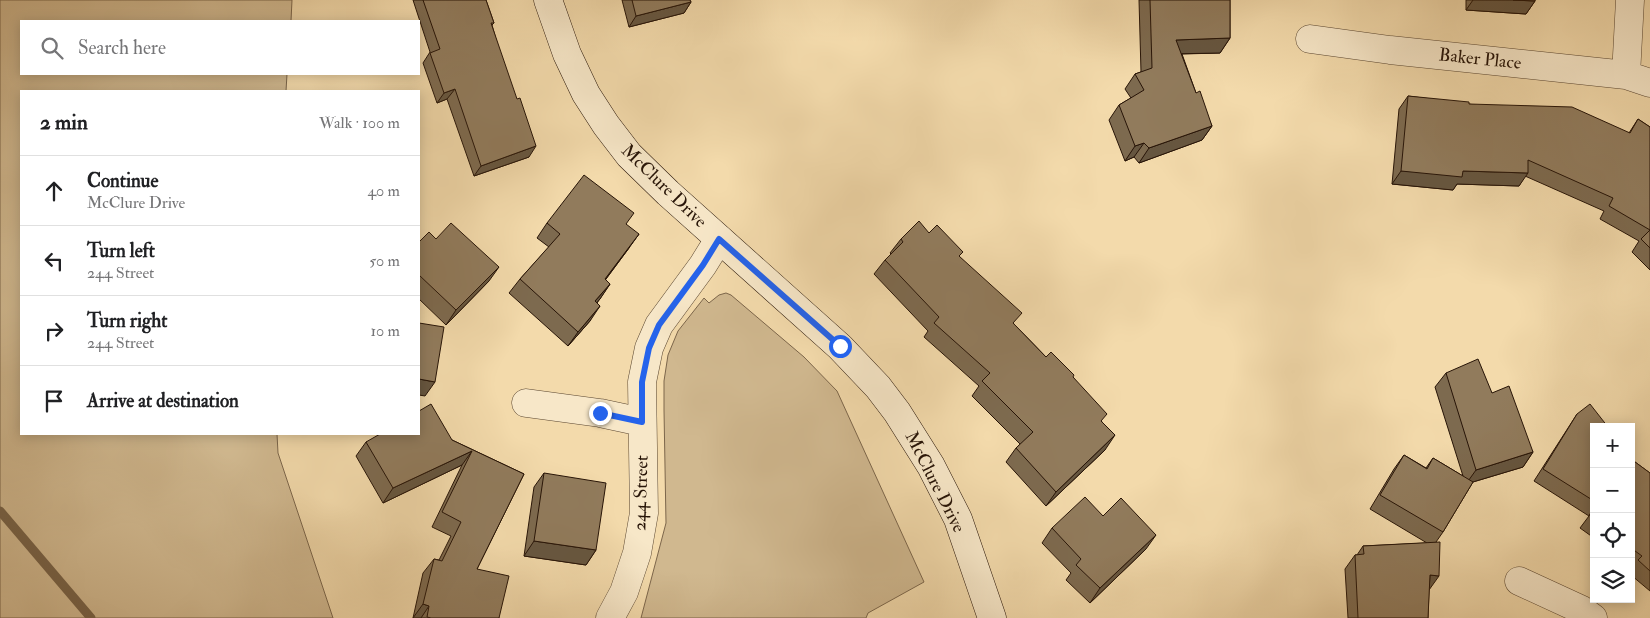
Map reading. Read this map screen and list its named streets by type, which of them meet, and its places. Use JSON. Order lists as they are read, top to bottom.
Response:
{
  "streets": {
    "street": ["Baker Place", "McClure Drive", "244 Street"]
  },
  "crossings": [
    ["McClure Drive", "244 Street"]
  ],
  "page": {
    "search": "Search here",
    "heading": ["2 min", "Walk · 100 m"],
    "list": [
      ["Continue", "McClure Drive", "40 m"],
      ["Turn left", "244 Street", "50 m"],
      ["Turn right", "244 Street", "10 m"],
      "Arrive at destination"
    ],
    "map_buttons": ["+", "−"]
  }
}
